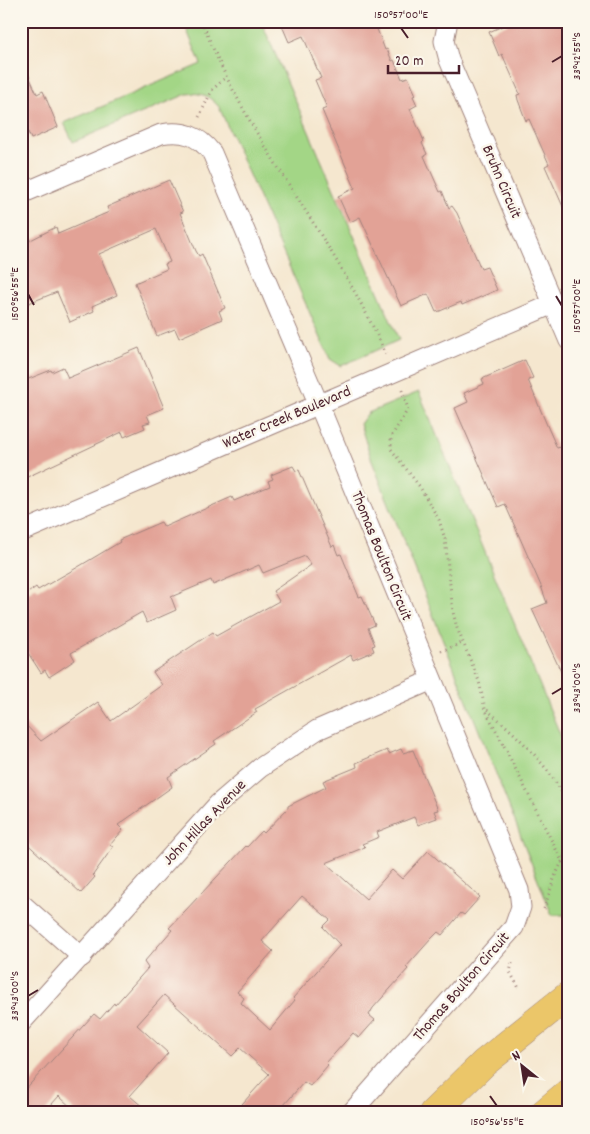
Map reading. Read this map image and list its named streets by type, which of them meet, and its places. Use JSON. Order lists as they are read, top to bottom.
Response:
{
  "streets": {
    "street": [
      "Bruhn Circuit",
      "Water Creek Boulevard",
      "Thomas Boulton Circuit",
      "John Hillas Avenue"
    ]
  },
  "crossings": [
    ["Bruhn Circuit", "Water Creek Boulevard"],
    ["Water Creek Boulevard", "Thomas Boulton Circuit"],
    ["Thomas Boulton Circuit", "John Hillas Avenue"]
  ],
  "scale_bar": "20 m",
  "north": "top left",
  "coordinates": [
    "150°57'00\"E",
    "33°42'55\"S",
    "150°56'55\"E",
    "33°43'00\"S"
  ]
}
